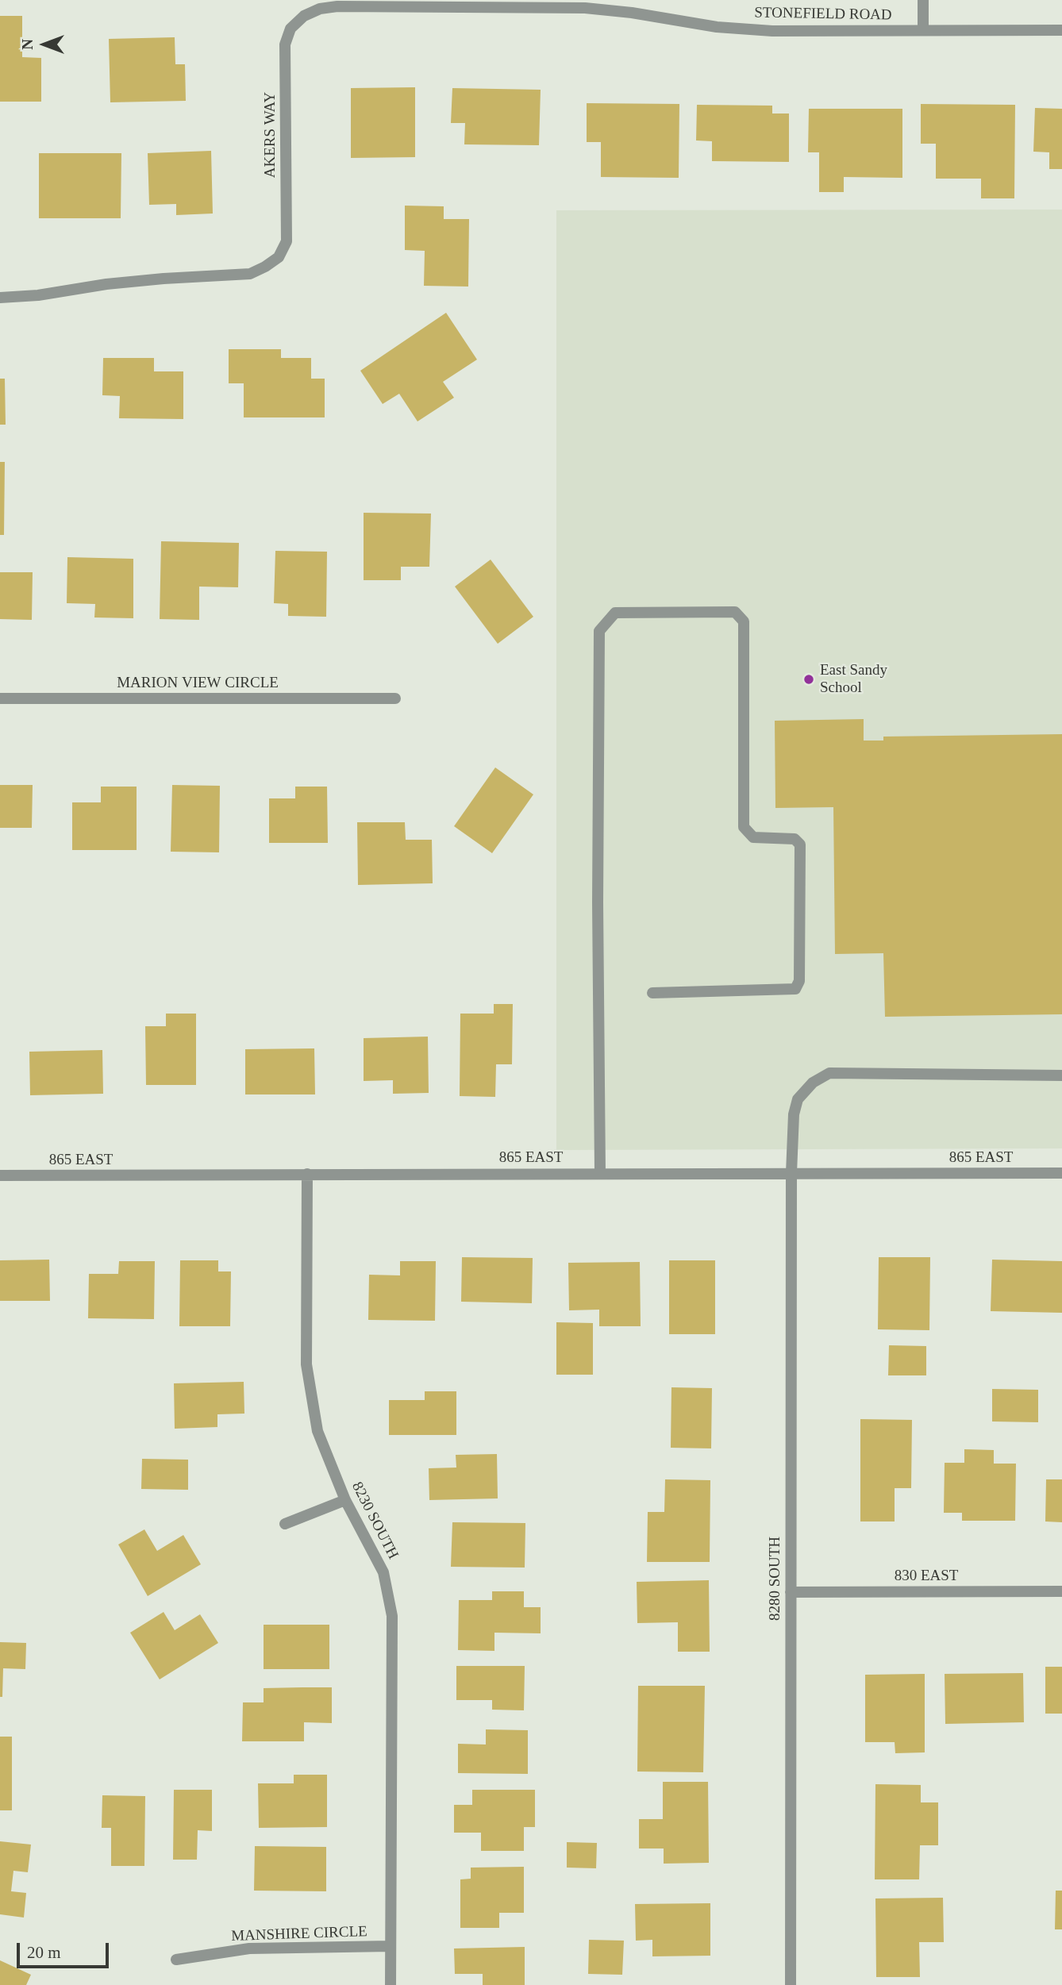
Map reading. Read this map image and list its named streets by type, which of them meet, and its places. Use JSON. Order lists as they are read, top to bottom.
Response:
{
  "streets": {
    "street": [
      "STONEFIELD ROAD",
      "AKERS WAY",
      "MARION VIEW CIRCLE",
      "865 EAST",
      "8230 SOUTH",
      "830 EAST",
      "8280 SOUTH",
      "MANSHIRE CIRCLE"
    ]
  },
  "crossings": [
    ["STONEFIELD ROAD", "AKERS WAY"],
    ["865 EAST", "8230 SOUTH"],
    ["865 EAST", "8280 SOUTH"],
    ["8230 SOUTH", "MANSHIRE CIRCLE"],
    ["830 EAST", "8280 SOUTH"]
  ],
  "places": ["East Sandy School"],
  "scale_bar": "20 m",
  "north": "left"
}
